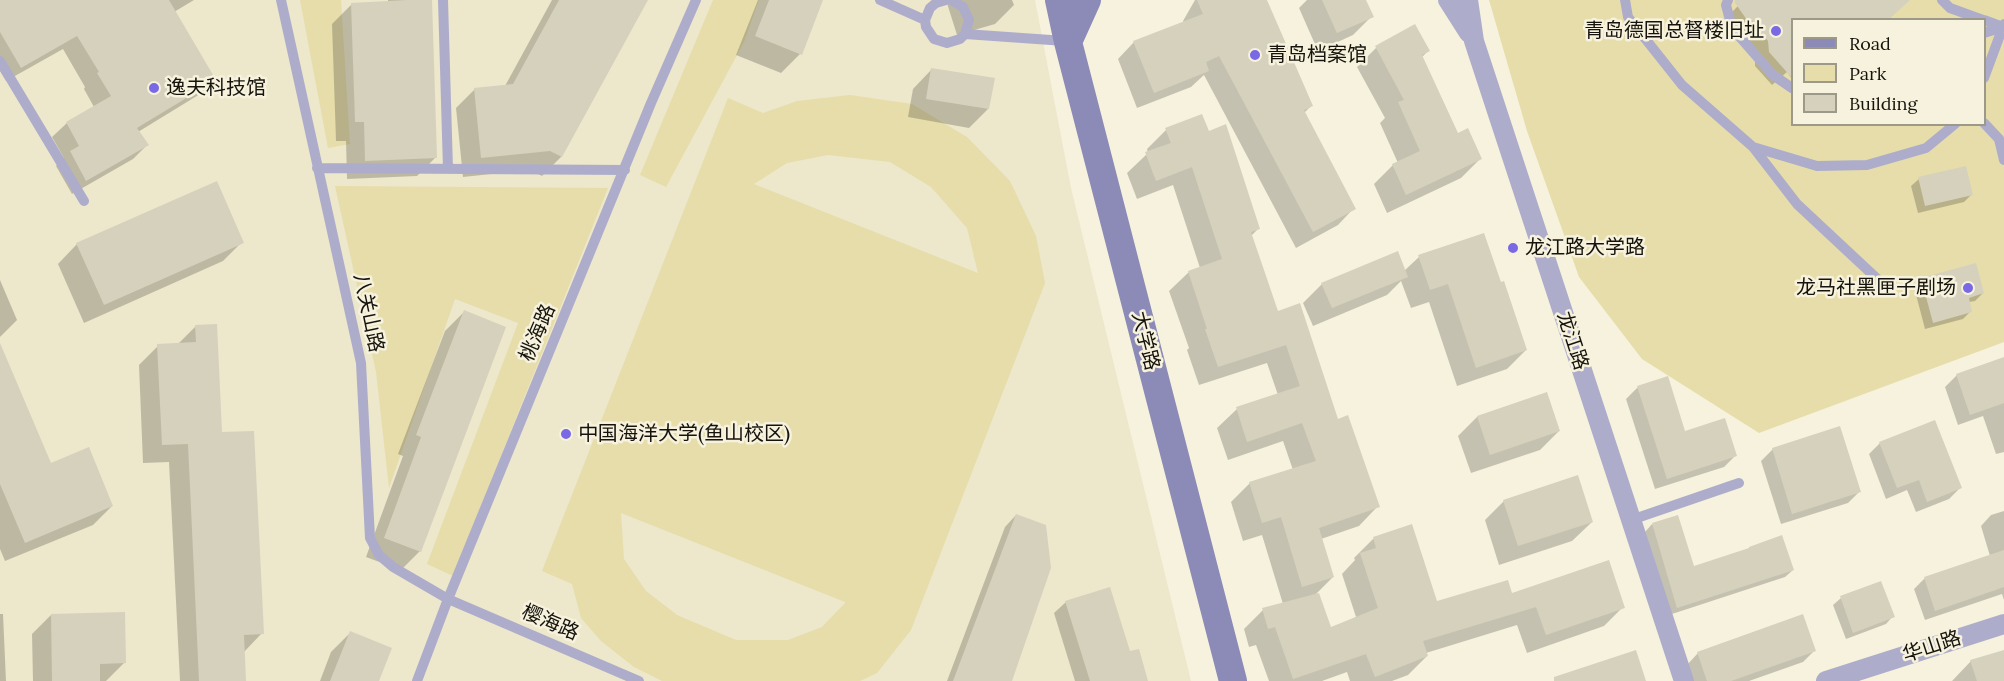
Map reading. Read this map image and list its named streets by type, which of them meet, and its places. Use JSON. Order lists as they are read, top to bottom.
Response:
{
  "streets": {
    "main road": ["大学路"],
    "street": ["龙江路", "华山路"],
    "lane": ["八关山路", "桃海路", "樱海路"]
  },
  "crossings": [
    ["八关山路", "桃海路"],
    ["八关山路", "樱海路"],
    ["桃海路", "樱海路"]
  ],
  "places": [
    "青岛德国总督楼旧址",
    "青岛档案馆",
    "逸夫科技馆",
    "龙江路大学路",
    "龙马社黑匣子剧场",
    "中国海洋大学(鱼山校区)"
  ],
  "legend": ["Road", "Park", "Building"]
}
